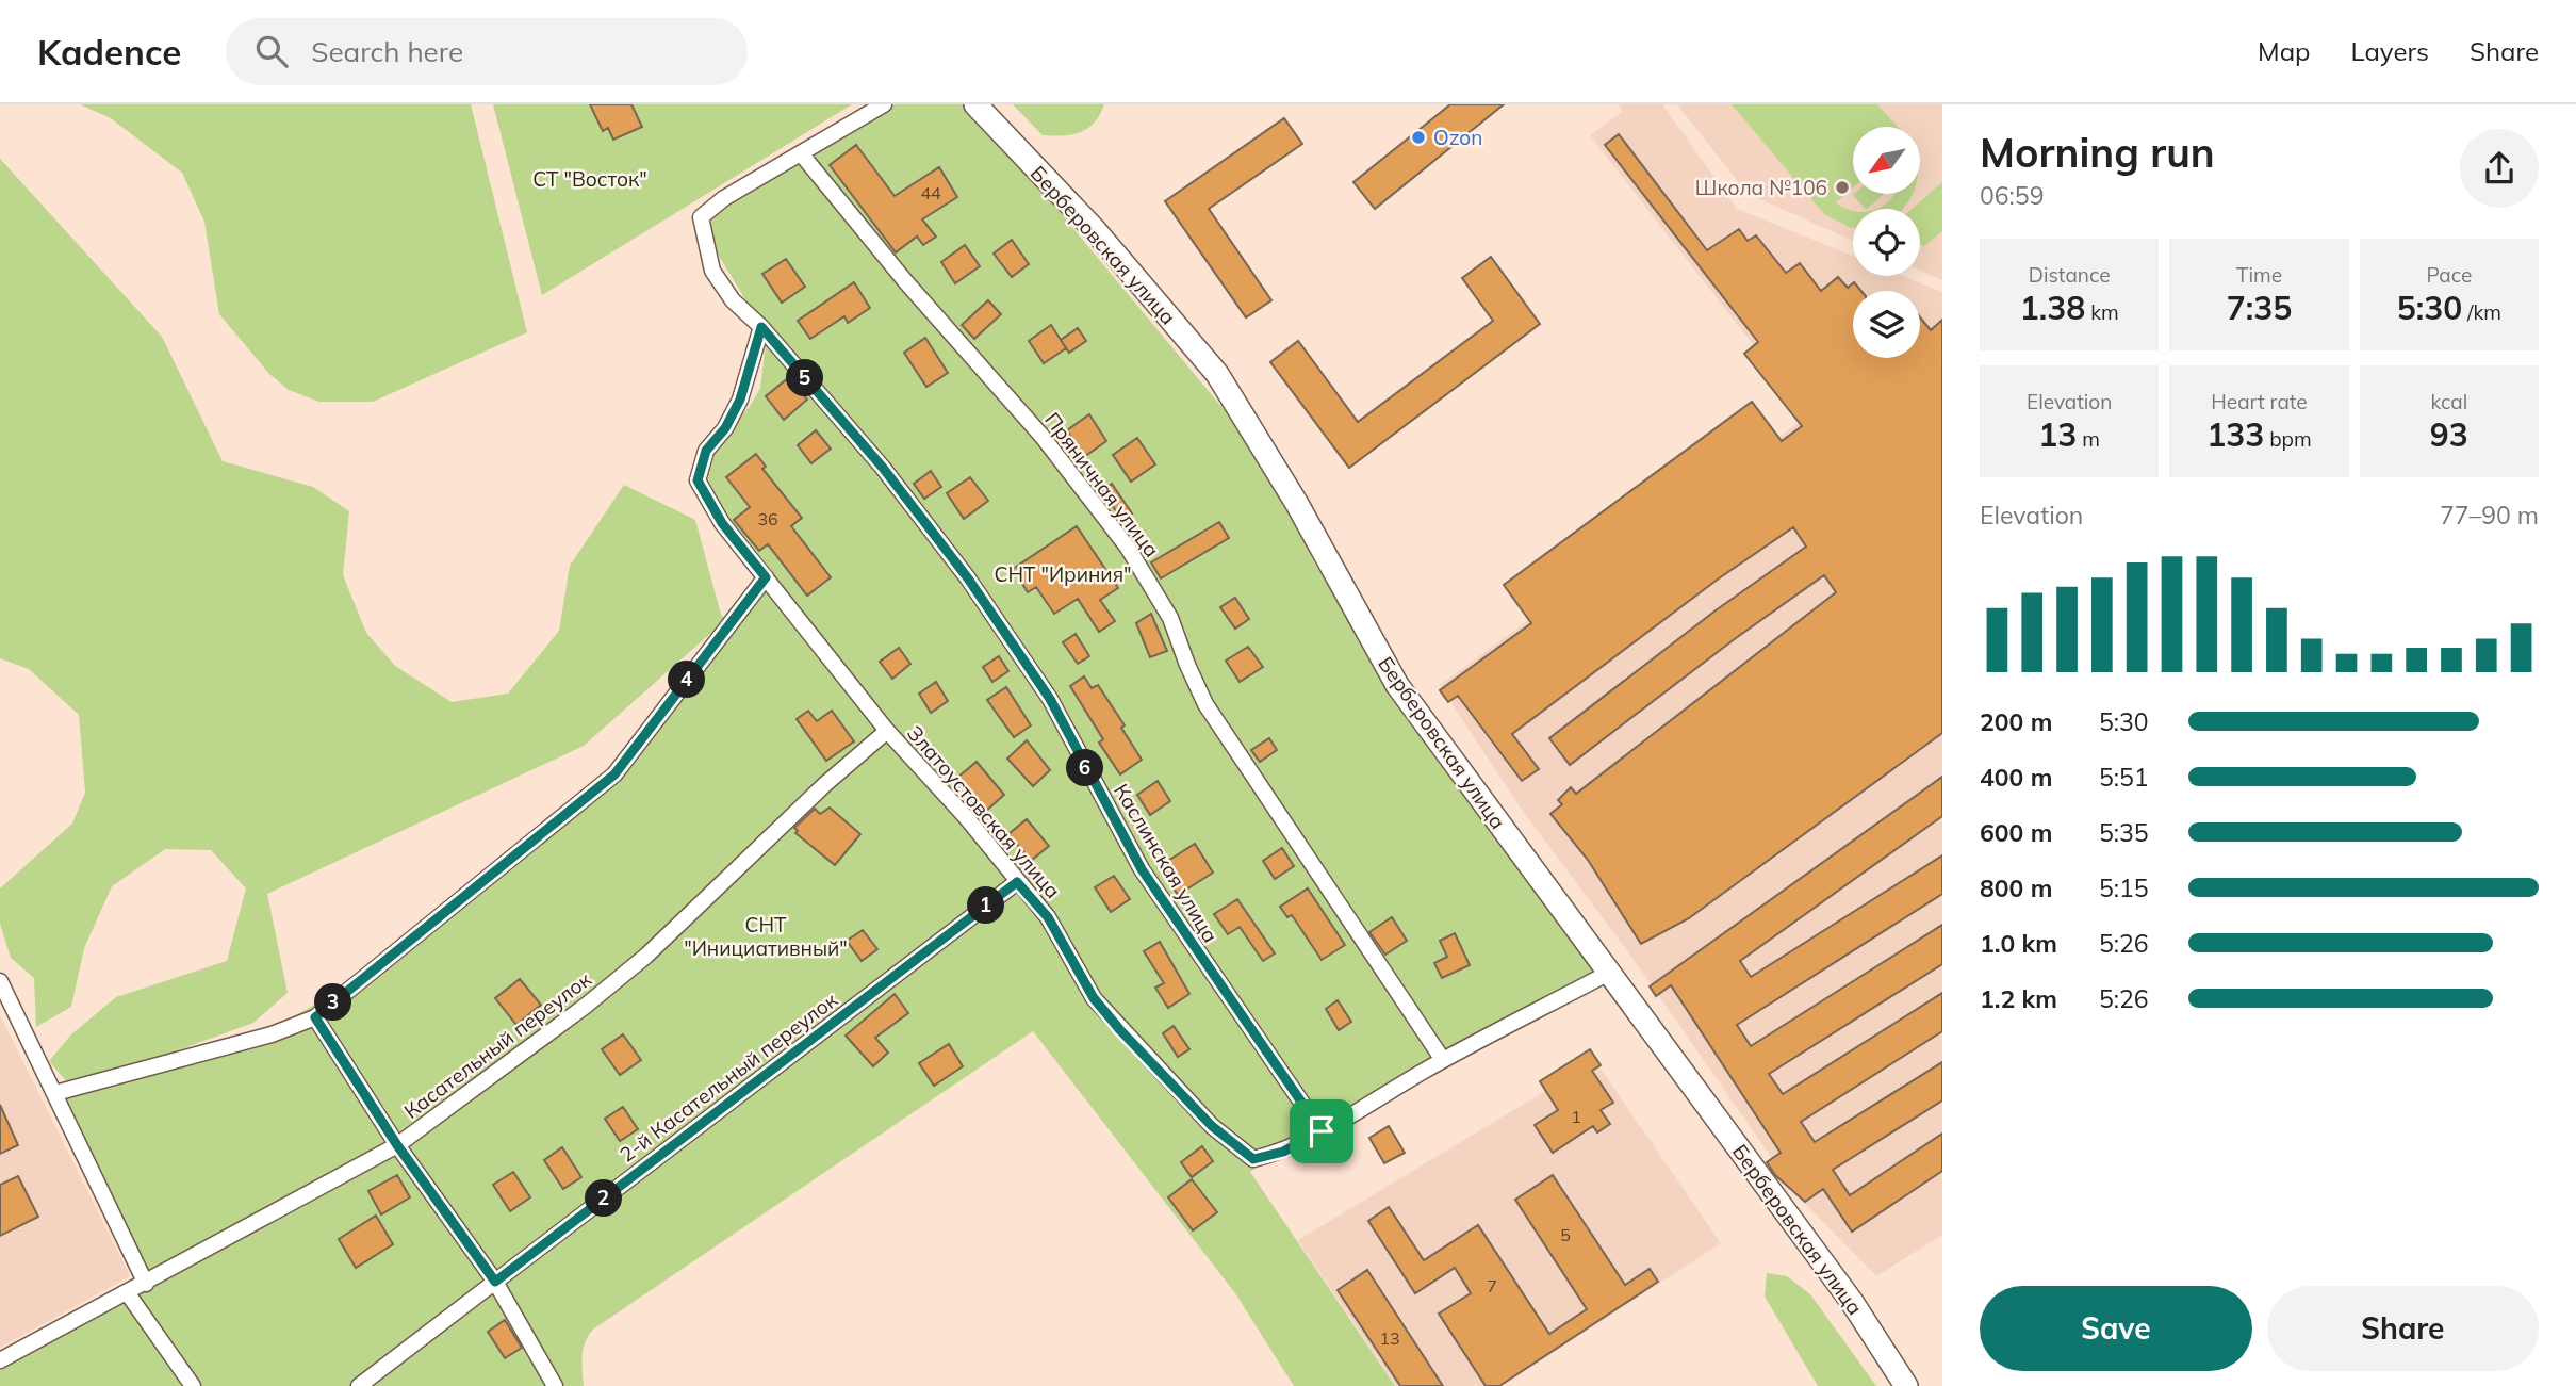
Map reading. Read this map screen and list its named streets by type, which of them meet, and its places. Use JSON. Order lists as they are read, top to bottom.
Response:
{
  "streets": {
    "street": [
      "Берберовская улица",
      "Пряничная улица",
      "Златоустовская улица",
      "Каслинская улица",
      "Касательный переулок",
      "2-й Касательный переулок"
    ]
  },
  "crossings": [
    ["Берберовская улица", "Златоустовская улица"],
    ["Пряничная улица", "Златоустовская улица"],
    ["Пряничная улица", "Каслинская улица"],
    ["Златоустовская улица", "Каслинская улица"],
    ["Златоустовская улица", "Касательный переулок"],
    ["Златоустовская улица", "2-й Касательный переулок"]
  ],
  "parks": ["СТ \"Восток\"", "СНТ \"Ириния\"", "СНТ \"Инициативный\""],
  "places": ["Ozon", "Школа №106"],
  "house_numbers": [
    "44",
    "36",
    "1",
    "5",
    "7",
    "13"
  ],
  "north": "bottom left",
  "page": {
    "header": "Kadence",
    "search": "Search here",
    "nav": ["Map", "Layers", "Share"],
    "heading": ["Morning run", "06:59"],
    "stats": [
      ["Distance", "1.38 km"],
      ["Time", "7:35"],
      ["Pace", "5:30 /km"],
      ["Elevation", "13 m"],
      ["Heart rate", "133 bpm"],
      ["kcal", "93"]
    ],
    "pins": [
      "5",
      "4",
      "6",
      "1",
      "3",
      "2"
    ],
    "chart": ["Elevation", "77–90 m"],
    "list": [
      {
        "name": "200 m",
        "note": "5:30"
      },
      {
        "name": "400 m",
        "note": "5:51"
      },
      {
        "name": "600 m",
        "note": "5:35"
      },
      {
        "name": "800 m",
        "note": "5:15"
      },
      {
        "name": "1.0 km",
        "note": "5:26"
      },
      {
        "name": "1.2 km",
        "note": "5:26"
      }
    ],
    "buttons": ["Save", "Share"]
  }
}
